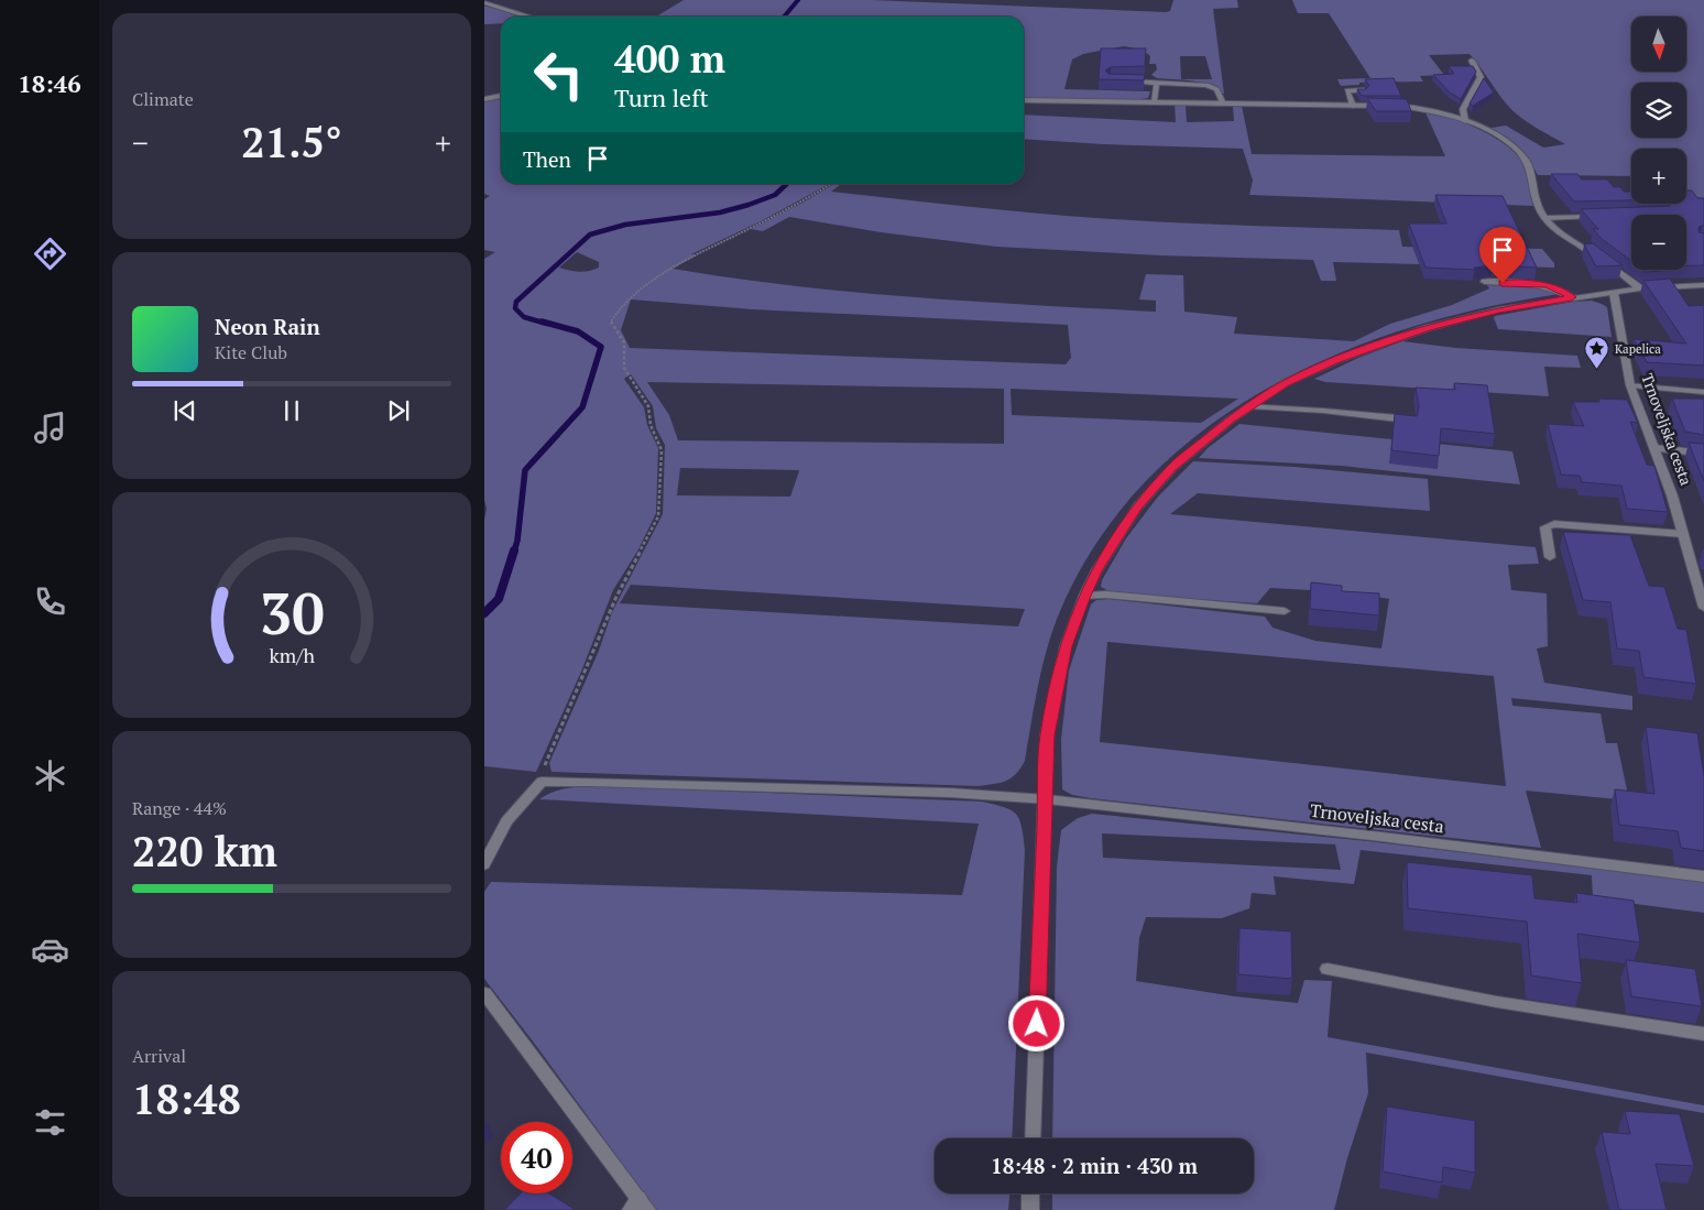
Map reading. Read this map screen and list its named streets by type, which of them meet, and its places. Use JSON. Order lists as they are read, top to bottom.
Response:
{
  "streets": {
    "street": ["Trnoveljska cesta"]
  },
  "places": {
    "place": ["Kapelica"]
  },
  "north": "bottom",
  "page": {
    "tabs": "18:46",
    "tile": [
      "Climate",
      ["Range · 44%", "220 km"],
      ["Arrival", "18:48"]
    ],
    "map_buttons": ["+", "−"],
    "turn": ["400 m", "Turn left"],
    "heat": ["−", "21.5°", "+"],
    "then": "Then",
    "song": ["Neon Rain", "Kite Club"],
    "limit": "40",
    "trip": "18:48 · 2 min · 430 m",
    "gauge": ["30", "km/h"]
  }
}
